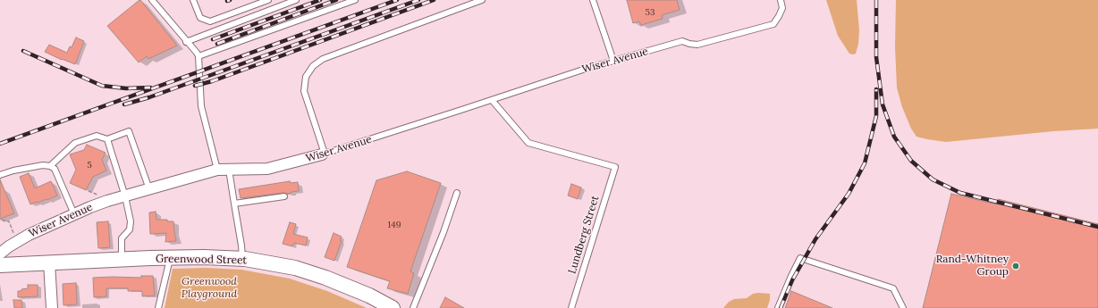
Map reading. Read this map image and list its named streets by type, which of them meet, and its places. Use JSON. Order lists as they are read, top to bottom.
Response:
{
  "streets": {
    "main road": ["Greenwood Street"],
    "street": ["Wiser Avenue"],
    "lane": ["Lundberg Street"]
  },
  "crossings": [
    ["Wiser Avenue", "Lundberg Street"]
  ],
  "parks": ["Greenwood Playground"],
  "places": ["Rand-Whitney Group"],
  "house_numbers": ["53", "5", "149"]
}
